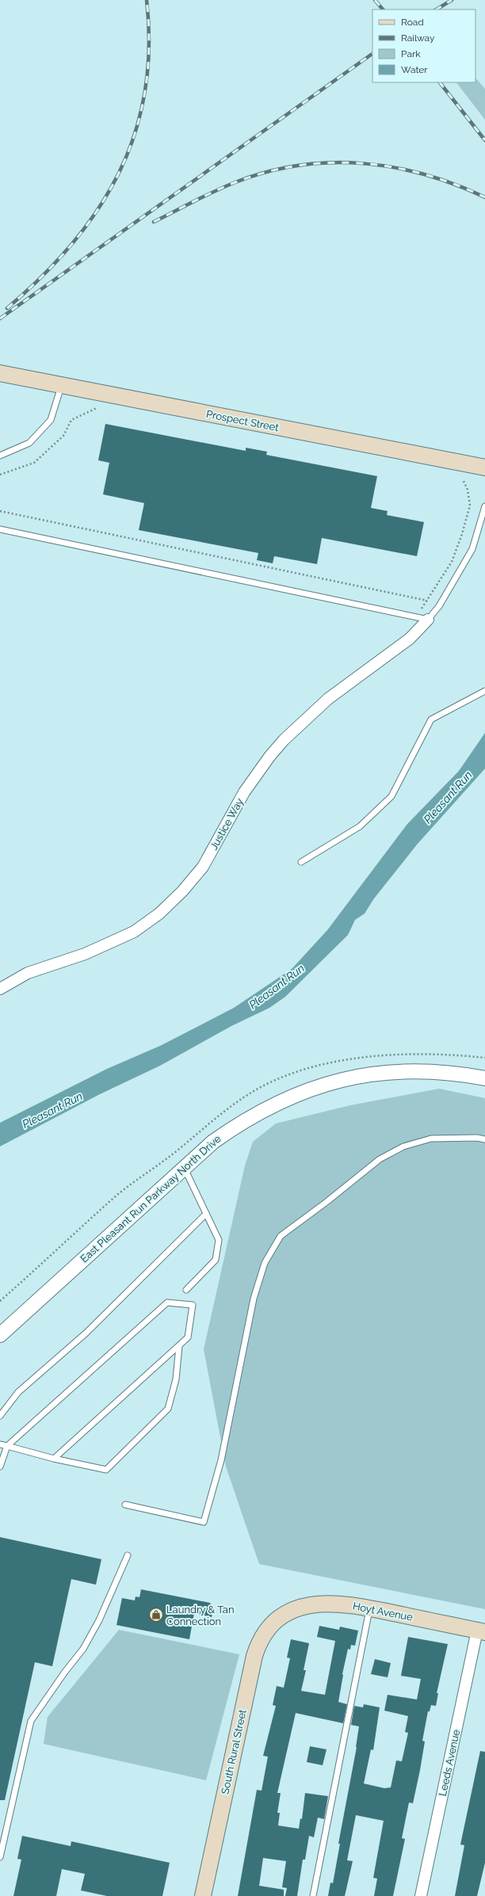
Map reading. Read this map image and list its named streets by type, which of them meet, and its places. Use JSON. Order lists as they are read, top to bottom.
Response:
{
  "streets": {
    "main road": ["Prospect Street", "Hoyt Avenue", "South Rural Street"],
    "street": ["Justice Way", "East Pleasant Run Parkway North Drive", "Leeds Avenue"]
  },
  "crossings": [
    ["Hoyt Avenue", "South Rural Street"],
    ["Hoyt Avenue", "Leeds Avenue"]
  ],
  "water": ["Pleasant Run"],
  "places": {
    "shop": ["Laundry & Tan Connection"]
  },
  "legend": [
    "Road",
    "Railway",
    "Park",
    "Water"
  ]
}
